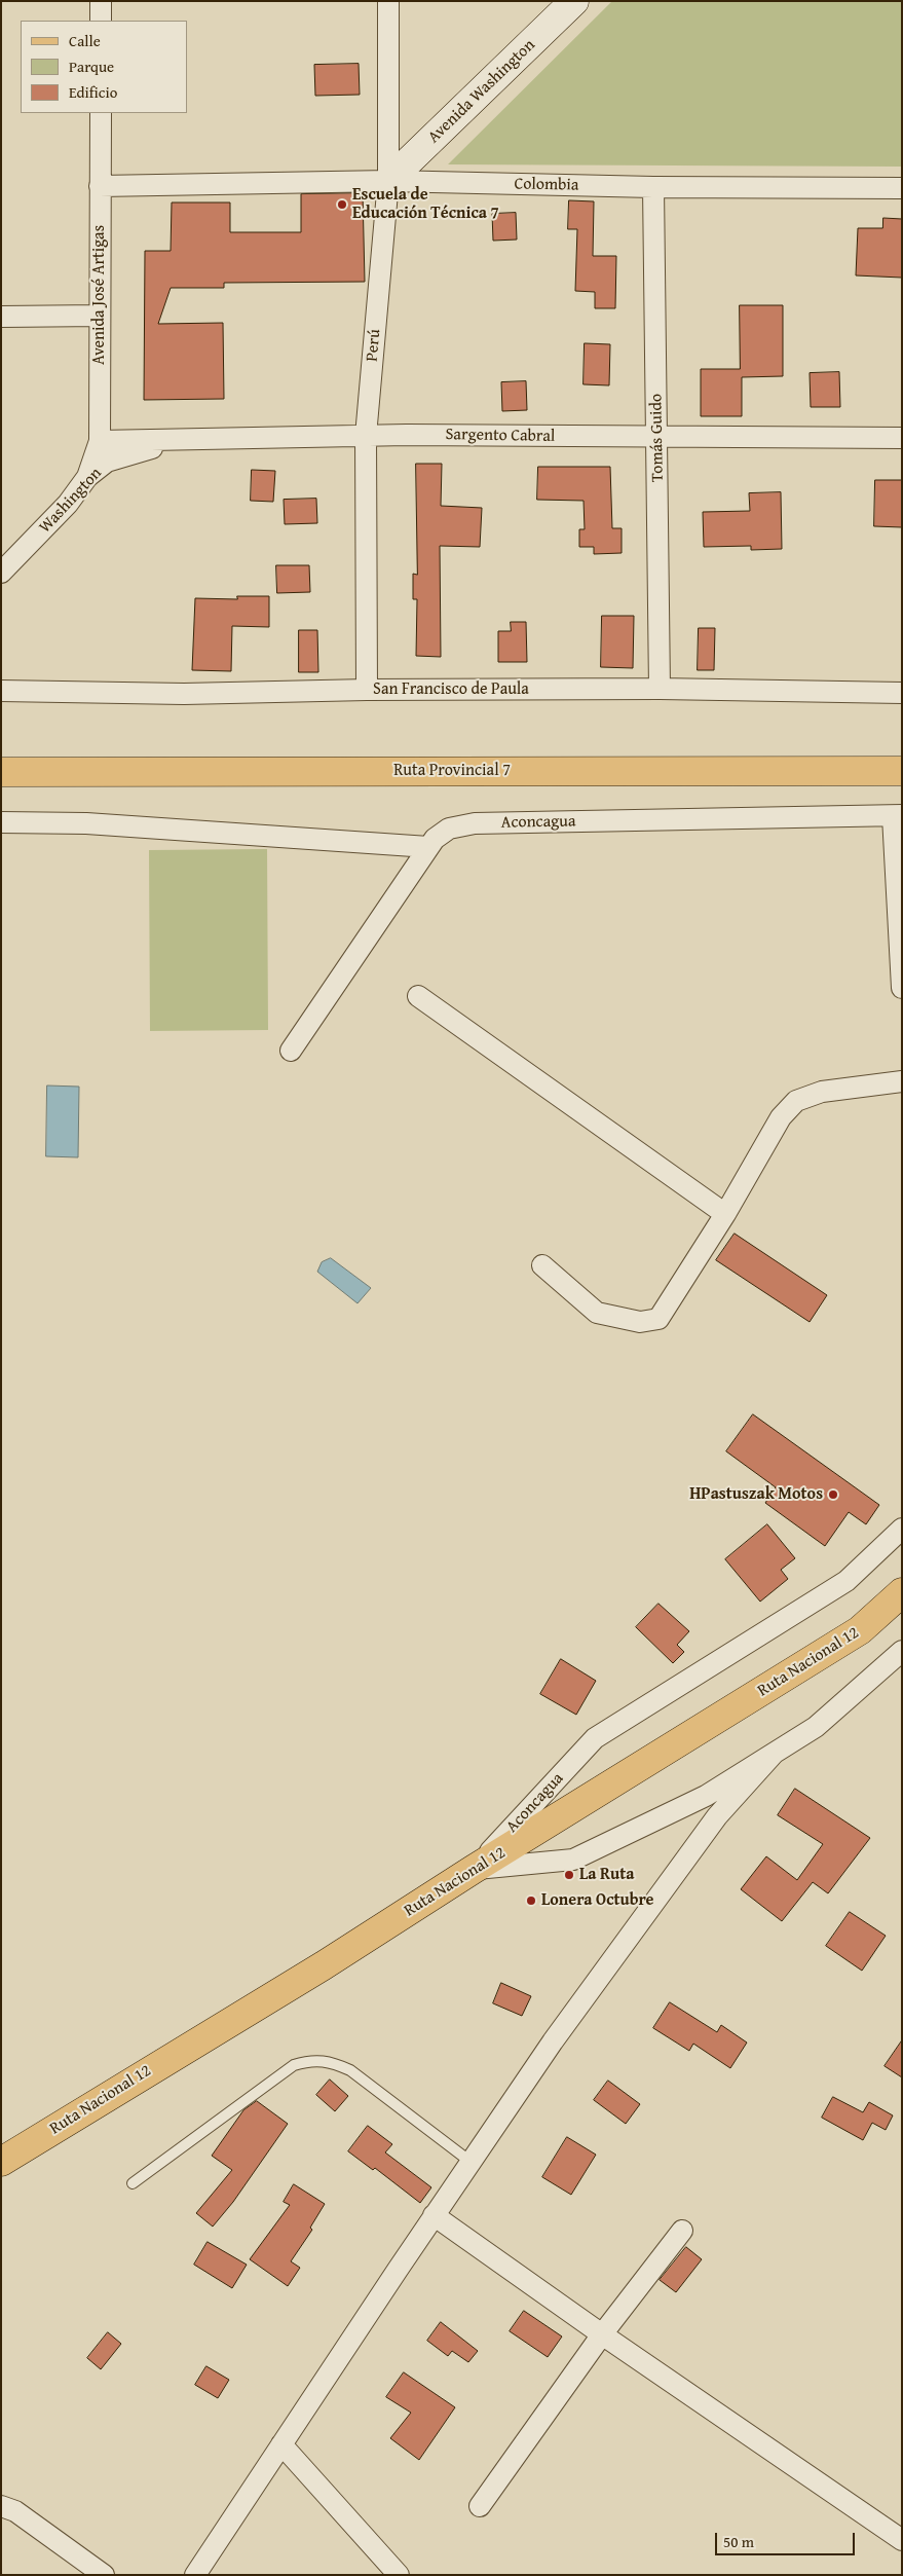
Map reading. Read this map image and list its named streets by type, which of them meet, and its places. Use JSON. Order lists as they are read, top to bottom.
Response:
{
  "streets": {
    "main road": ["Avenida Washington", "Ruta Provincial 7", "Ruta Nacional 12"],
    "street": [
      "Colombia",
      "Avenida José Artigas",
      "Perú",
      "Sargento Cabral",
      "Tomás Guido",
      "Washington",
      "San Francisco de Paula",
      "Aconcagua"
    ]
  },
  "crossings": [
    ["Avenida Washington", "Colombia"],
    ["Avenida Washington", "Perú"],
    ["Colombia", "Avenida José Artigas"],
    ["Colombia", "Perú"],
    ["Colombia", "Tomás Guido"],
    ["Avenida José Artigas", "Sargento Cabral"],
    ["Avenida José Artigas", "Washington"],
    ["Perú", "Sargento Cabral"],
    ["Perú", "San Francisco de Paula"],
    ["Sargento Cabral", "Tomás Guido"],
    ["Sargento Cabral", "Washington"],
    ["Tomás Guido", "San Francisco de Paula"],
    ["Aconcagua", "Ruta Nacional 12"]
  ],
  "places": [
    "Escuela de Educación Técnica 7",
    "HPastuszak Motos",
    "La Ruta",
    "Lonera Octubre"
  ],
  "legend": ["Calle", "Parque", "Edificio"],
  "scale_bar": "50 m"
}
